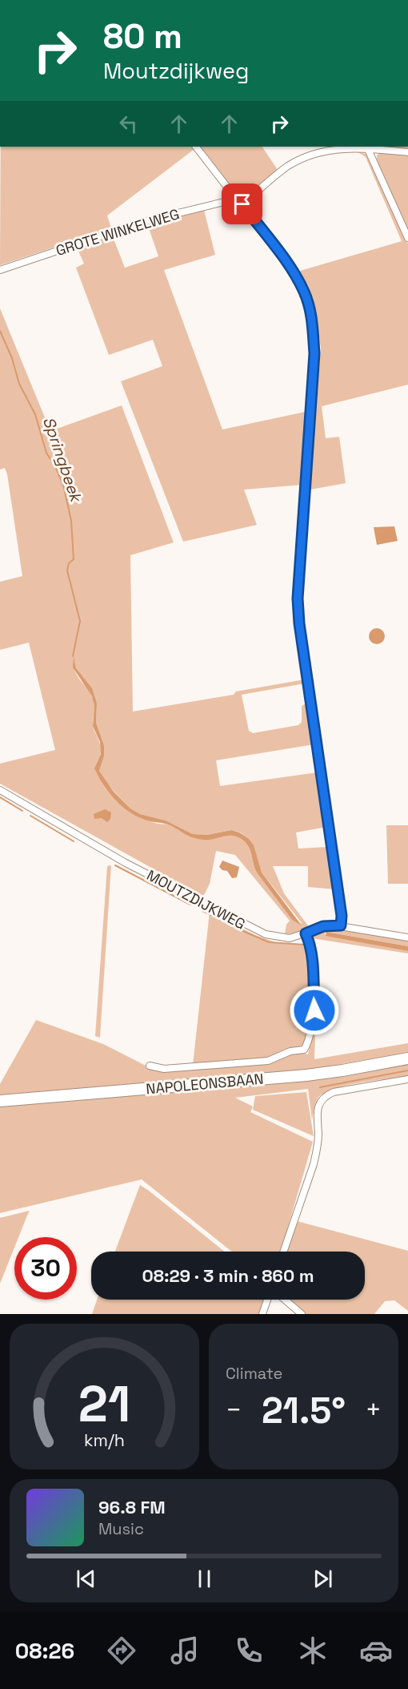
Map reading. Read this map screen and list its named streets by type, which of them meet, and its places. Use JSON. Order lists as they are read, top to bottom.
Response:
{
  "streets": {
    "main road": ["NAPOLEONSBAAN"],
    "street": ["GROTE WINKELWEG", "MOUTZDIJKWEG"]
  },
  "water": ["Springbeek"],
  "page": {
    "turn": ["80 m", "Moutzdijkweg"],
    "limit": "30",
    "trip": "08:29 · 3 min · 860 m",
    "tile": "Climate",
    "heat": ["−", "21.5°", "+"],
    "song": ["96.8 FM", "Music"],
    "tabs": "08:26",
    "gauge": ["21", "km/h"]
  }
}
